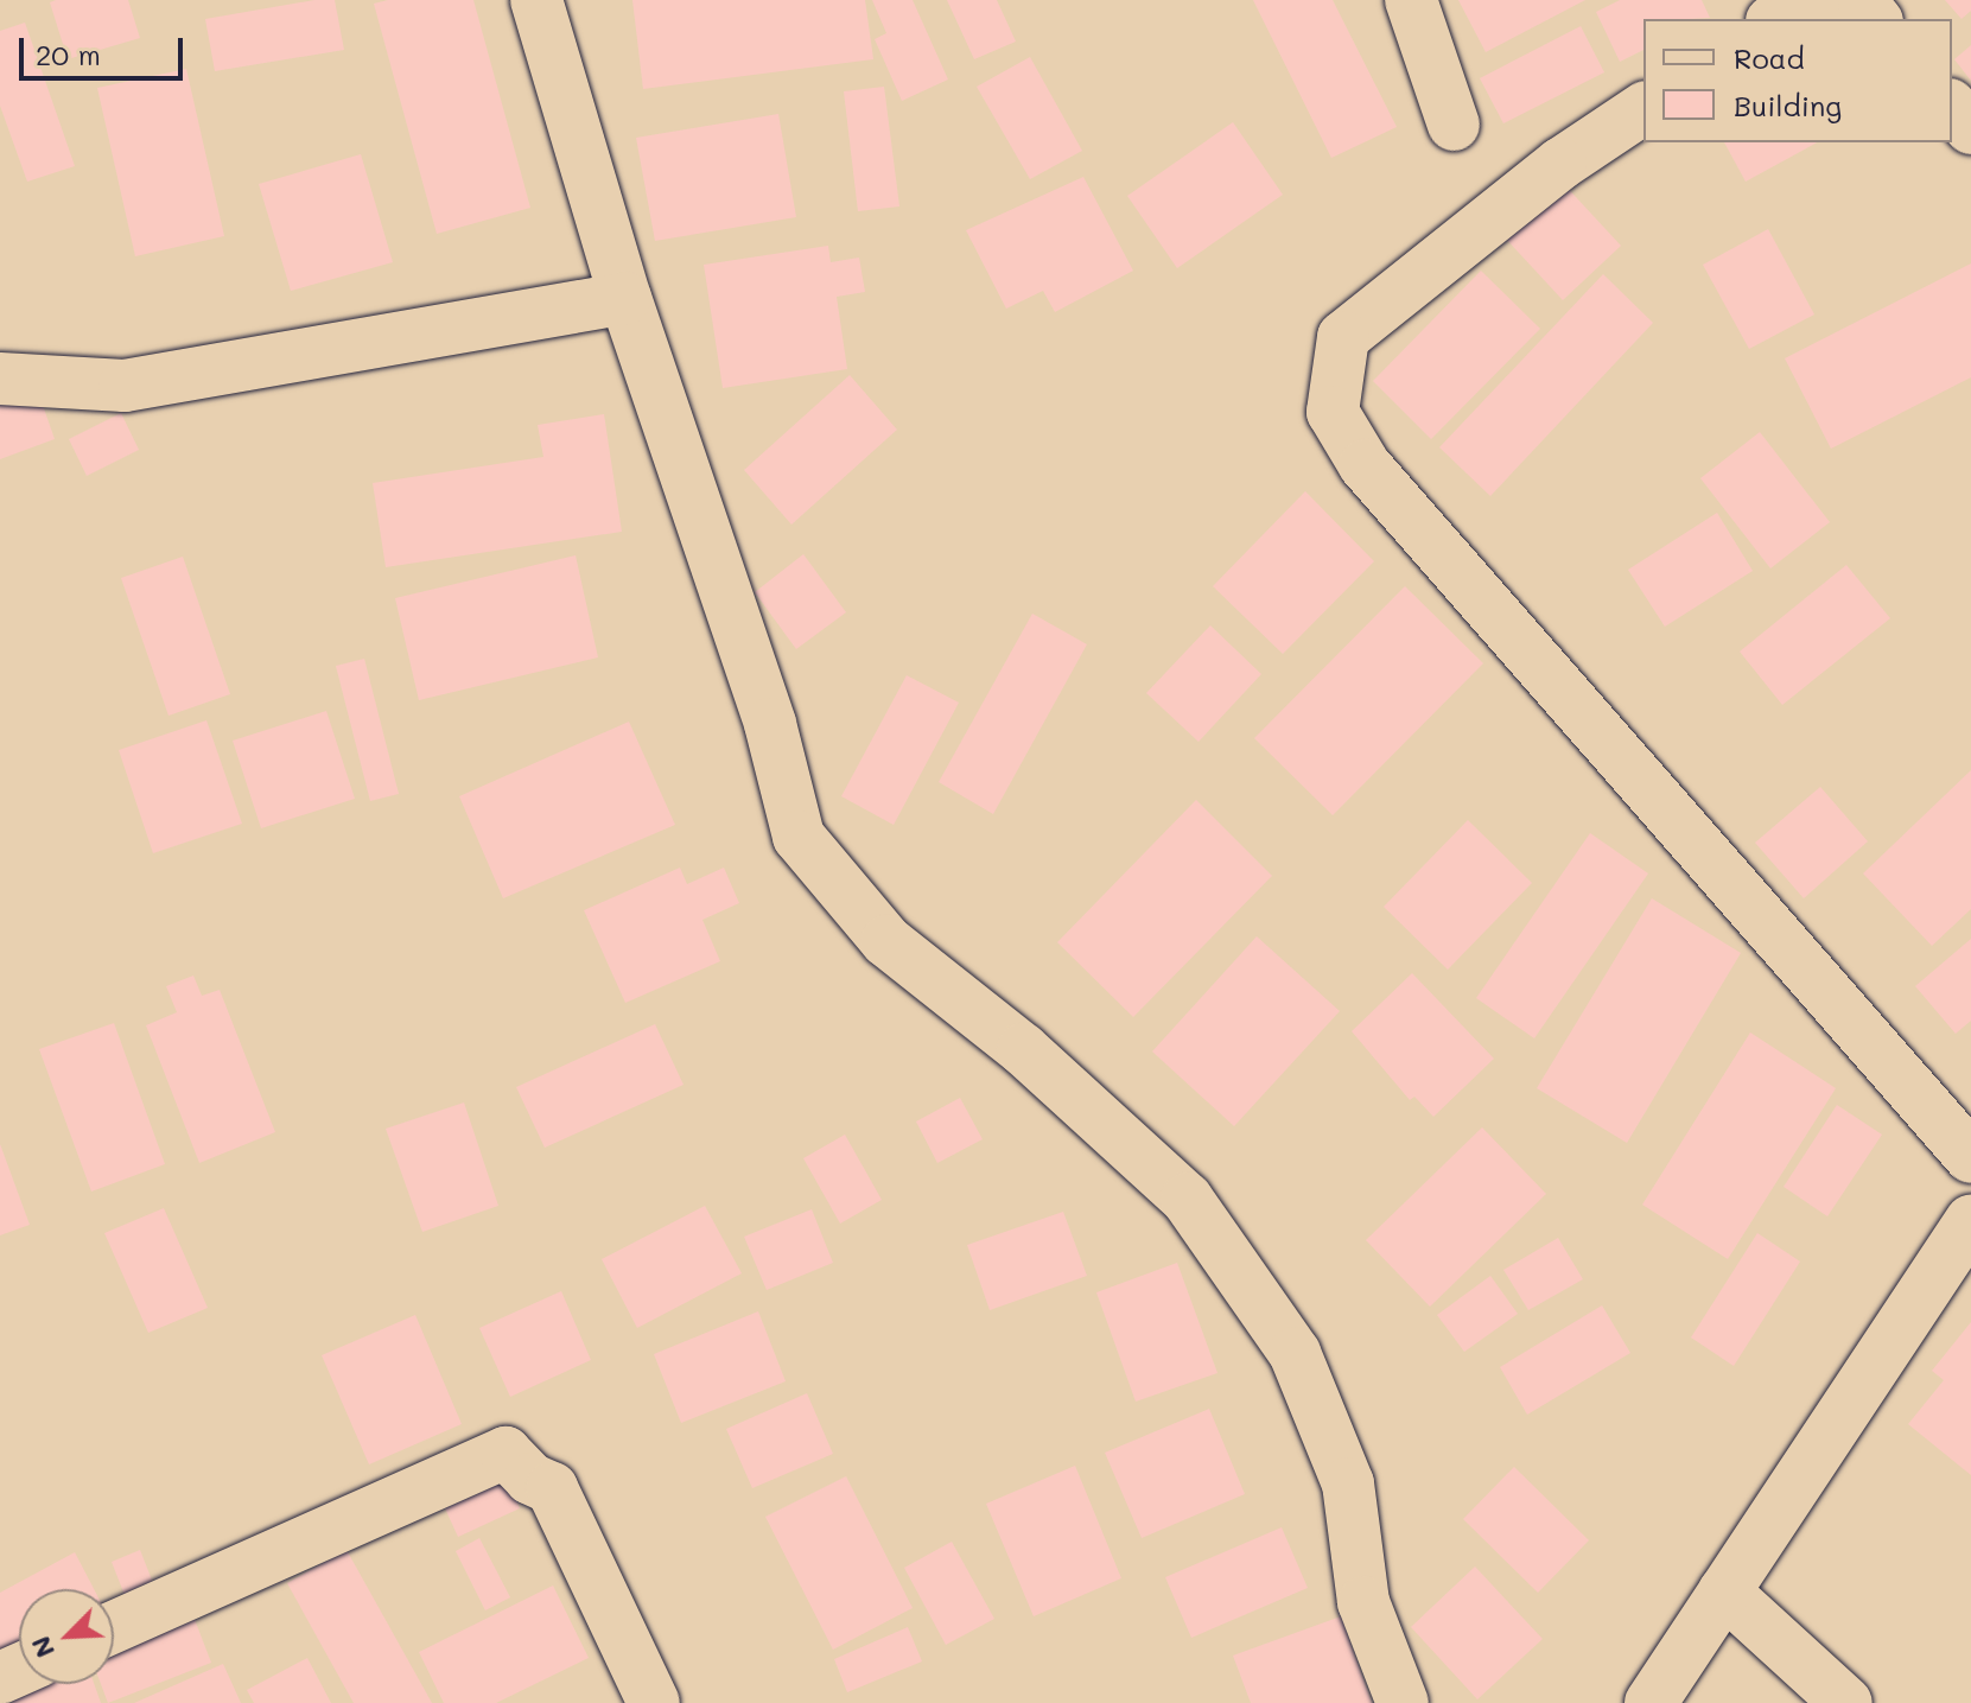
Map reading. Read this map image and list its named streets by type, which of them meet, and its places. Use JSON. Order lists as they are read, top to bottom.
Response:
{
  "legend": ["Road", "Building"],
  "scale_bar": "20 m",
  "north": "bottom left"
}
